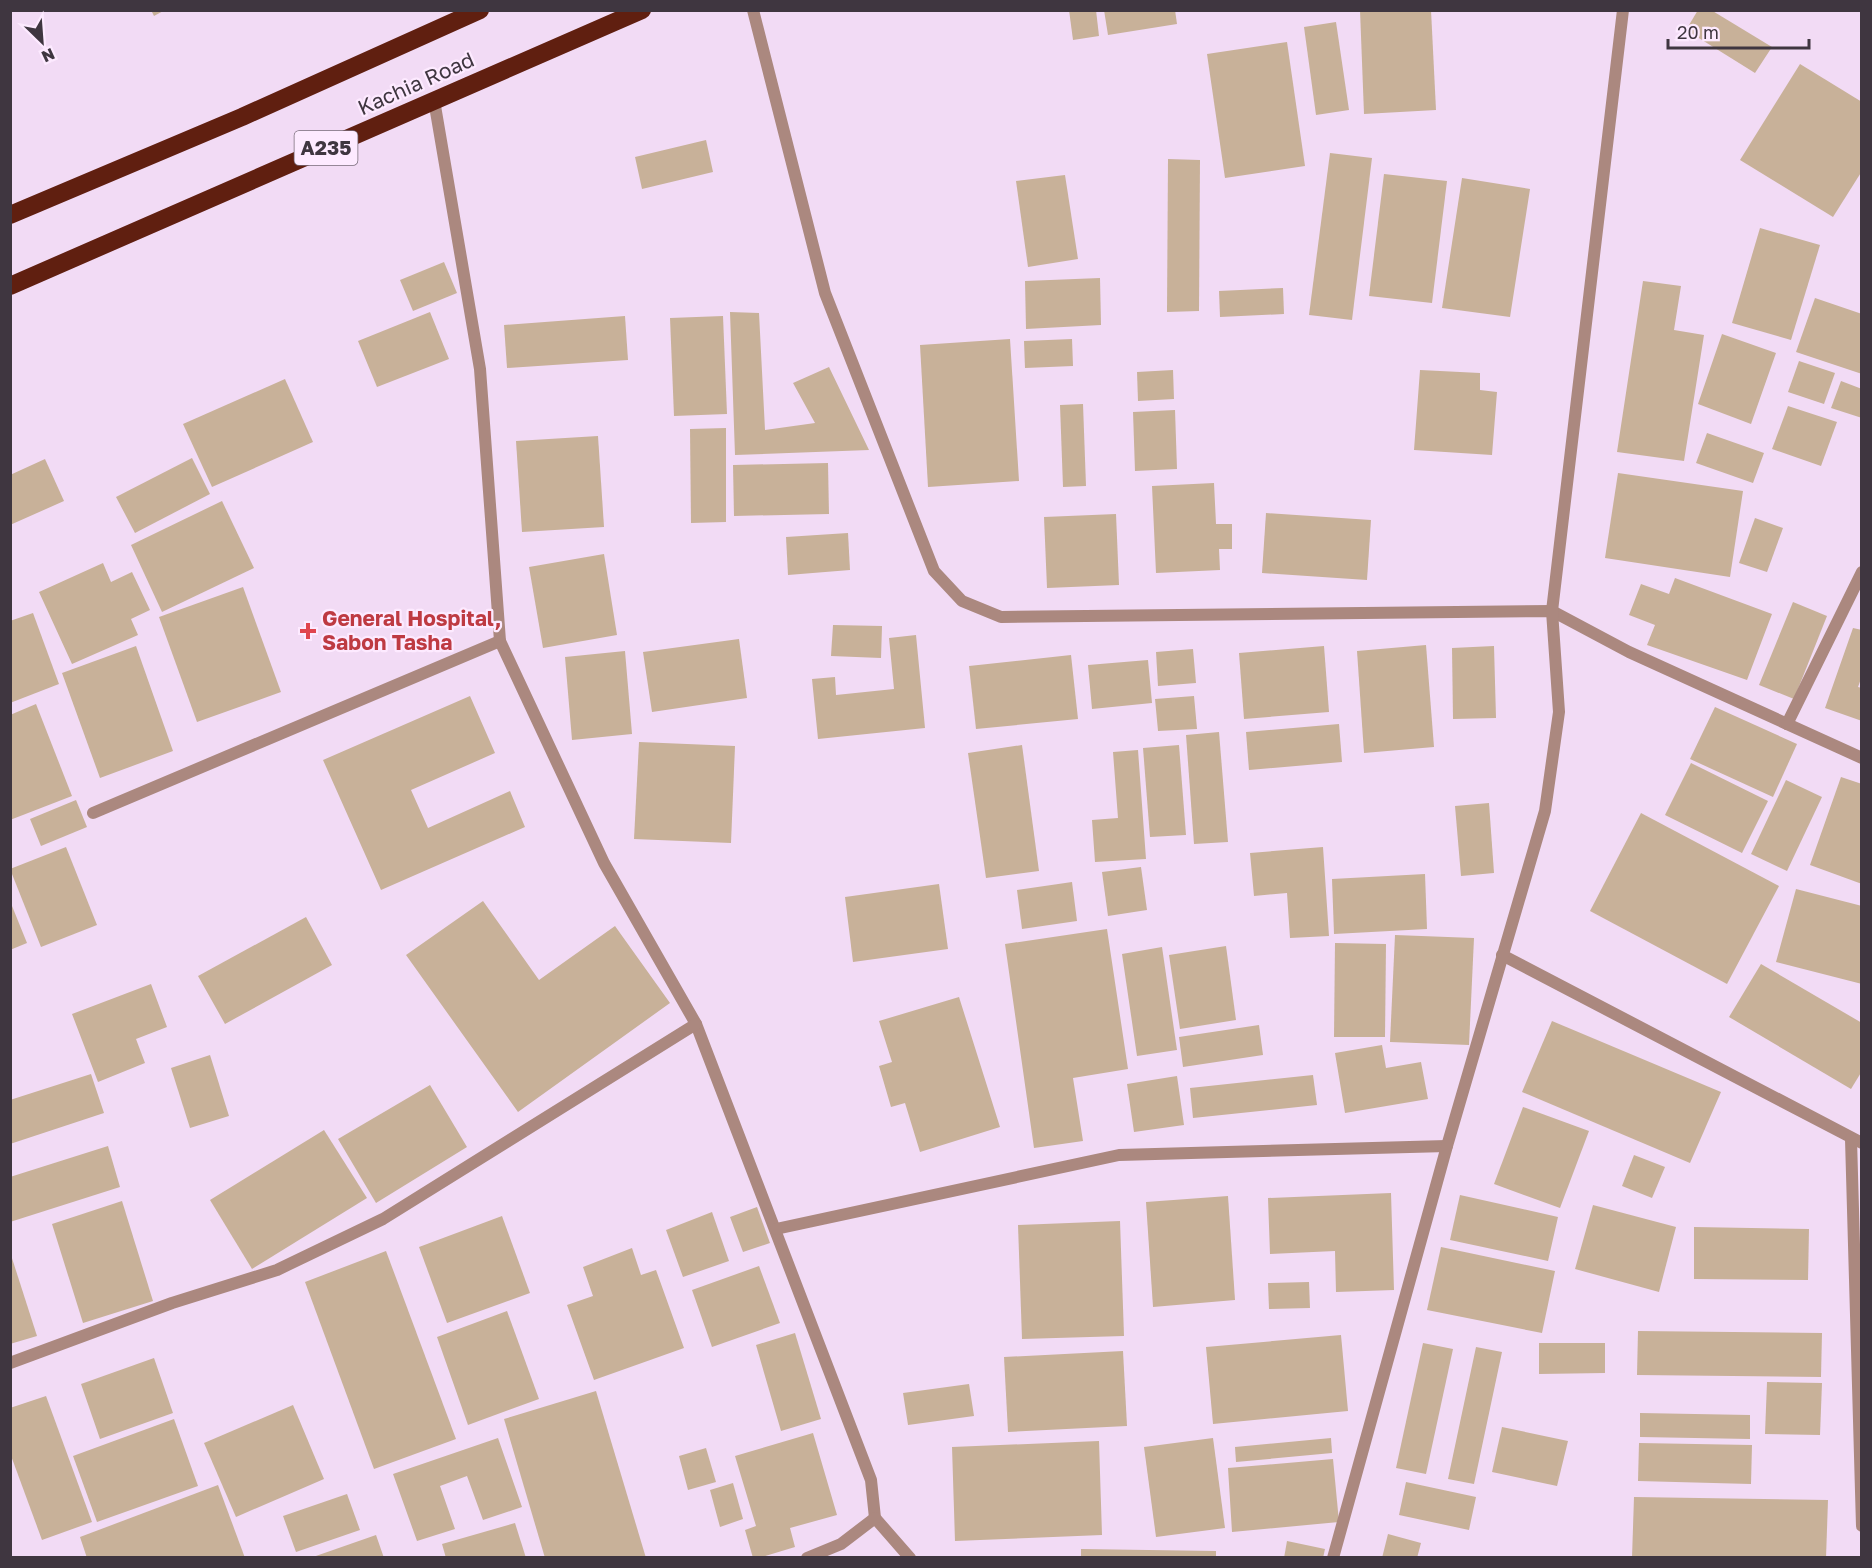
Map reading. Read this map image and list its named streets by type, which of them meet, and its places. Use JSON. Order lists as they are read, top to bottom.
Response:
{
  "streets": {
    "highway": ["Kachia Road", "A235"]
  },
  "places": {
    "health": ["General Hospital, Sabon Tasha"]
  },
  "scale_bar": "20 m",
  "north": "bottom right"
}
